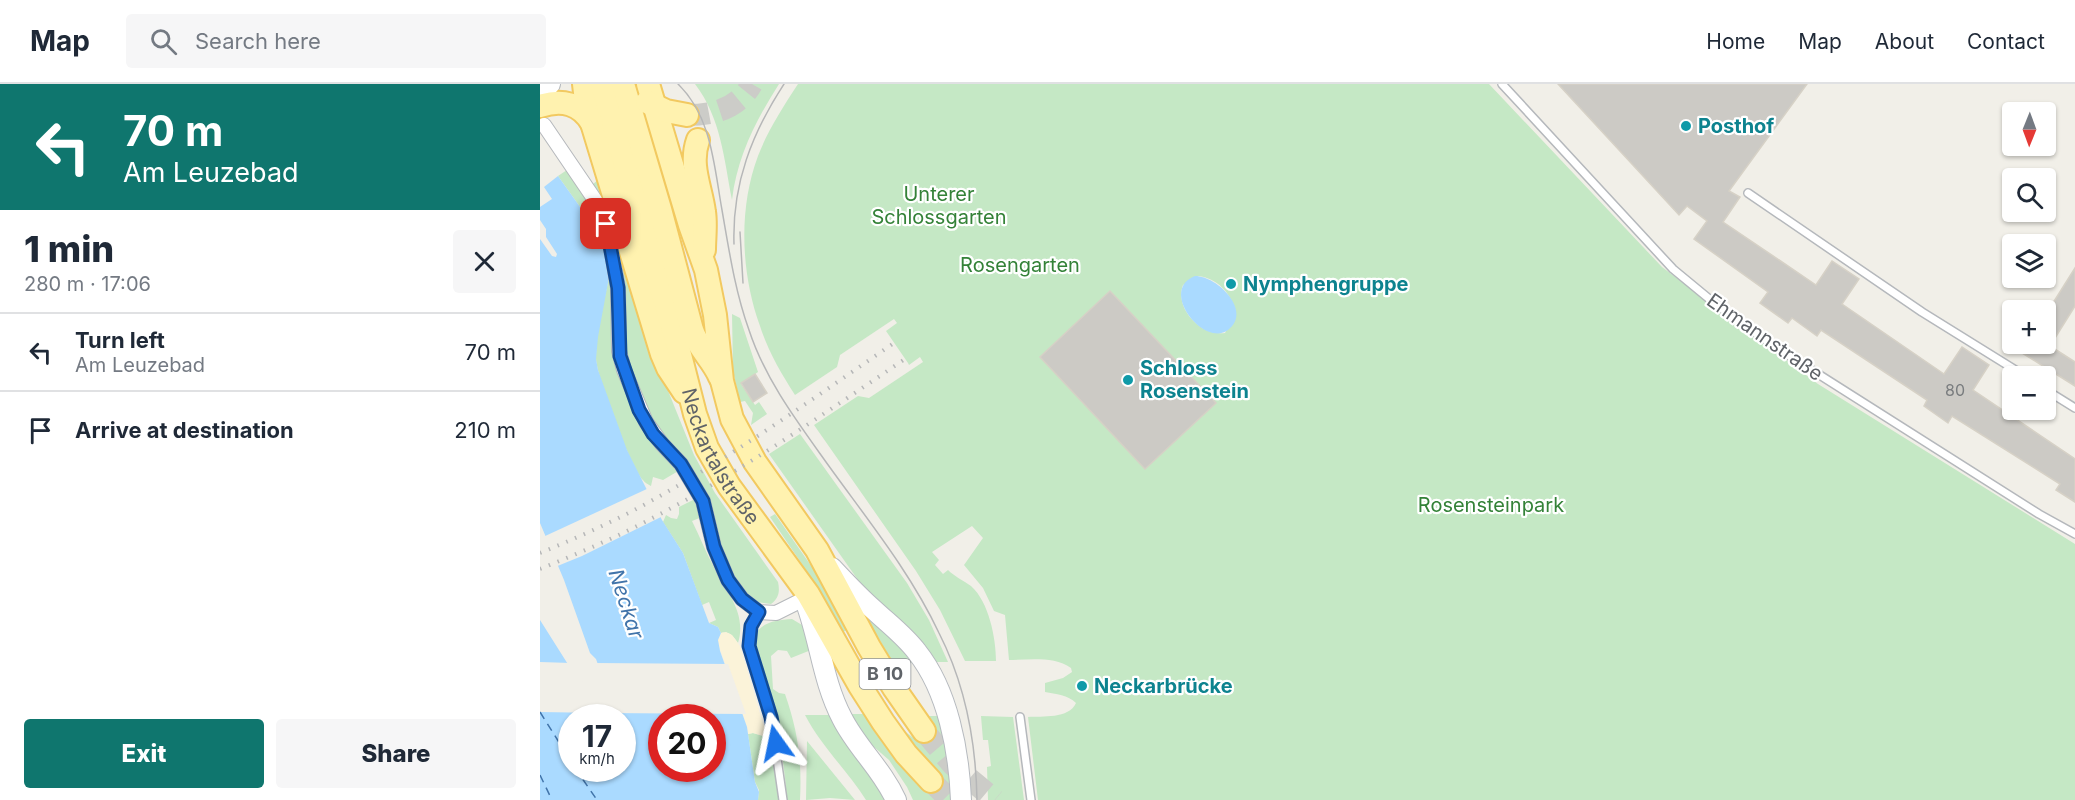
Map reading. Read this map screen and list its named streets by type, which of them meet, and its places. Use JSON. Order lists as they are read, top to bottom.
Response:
{
  "streets": {
    "main road": ["Neckartalstraße", "B 10"],
    "lane": ["Ehmannstraße"]
  },
  "crossings": [
    ["Neckartalstraße", "B 10"]
  ],
  "water": ["Neckar"],
  "parks": ["Unterer Schlossgarten", "Rosengarten", "Rosensteinpark"],
  "places": [
    "Posthof",
    "Nymphengruppe",
    "Schloss Rosenstein",
    "Neckarbrücke"
  ],
  "house_numbers": ["80"],
  "north": "bottom",
  "page": {
    "header": "Map",
    "search": "Search here",
    "nav": [
      "Home",
      "Map",
      "About",
      "Contact"
    ],
    "turn": ["70 m", "Am Leuzebad"],
    "map_buttons": ["+", "−"],
    "heading": ["1 min", "280 m · 17:06"],
    "list": [
      {
        "name": "Turn left",
        "note": "Am Leuzebad",
        "value": "70 m"
      },
      {
        "name": "Arrive at destination",
        "value": "210 m"
      }
    ],
    "speed": "17 km/h",
    "limit": "20",
    "buttons": ["Exit", "Share"]
  }
}
